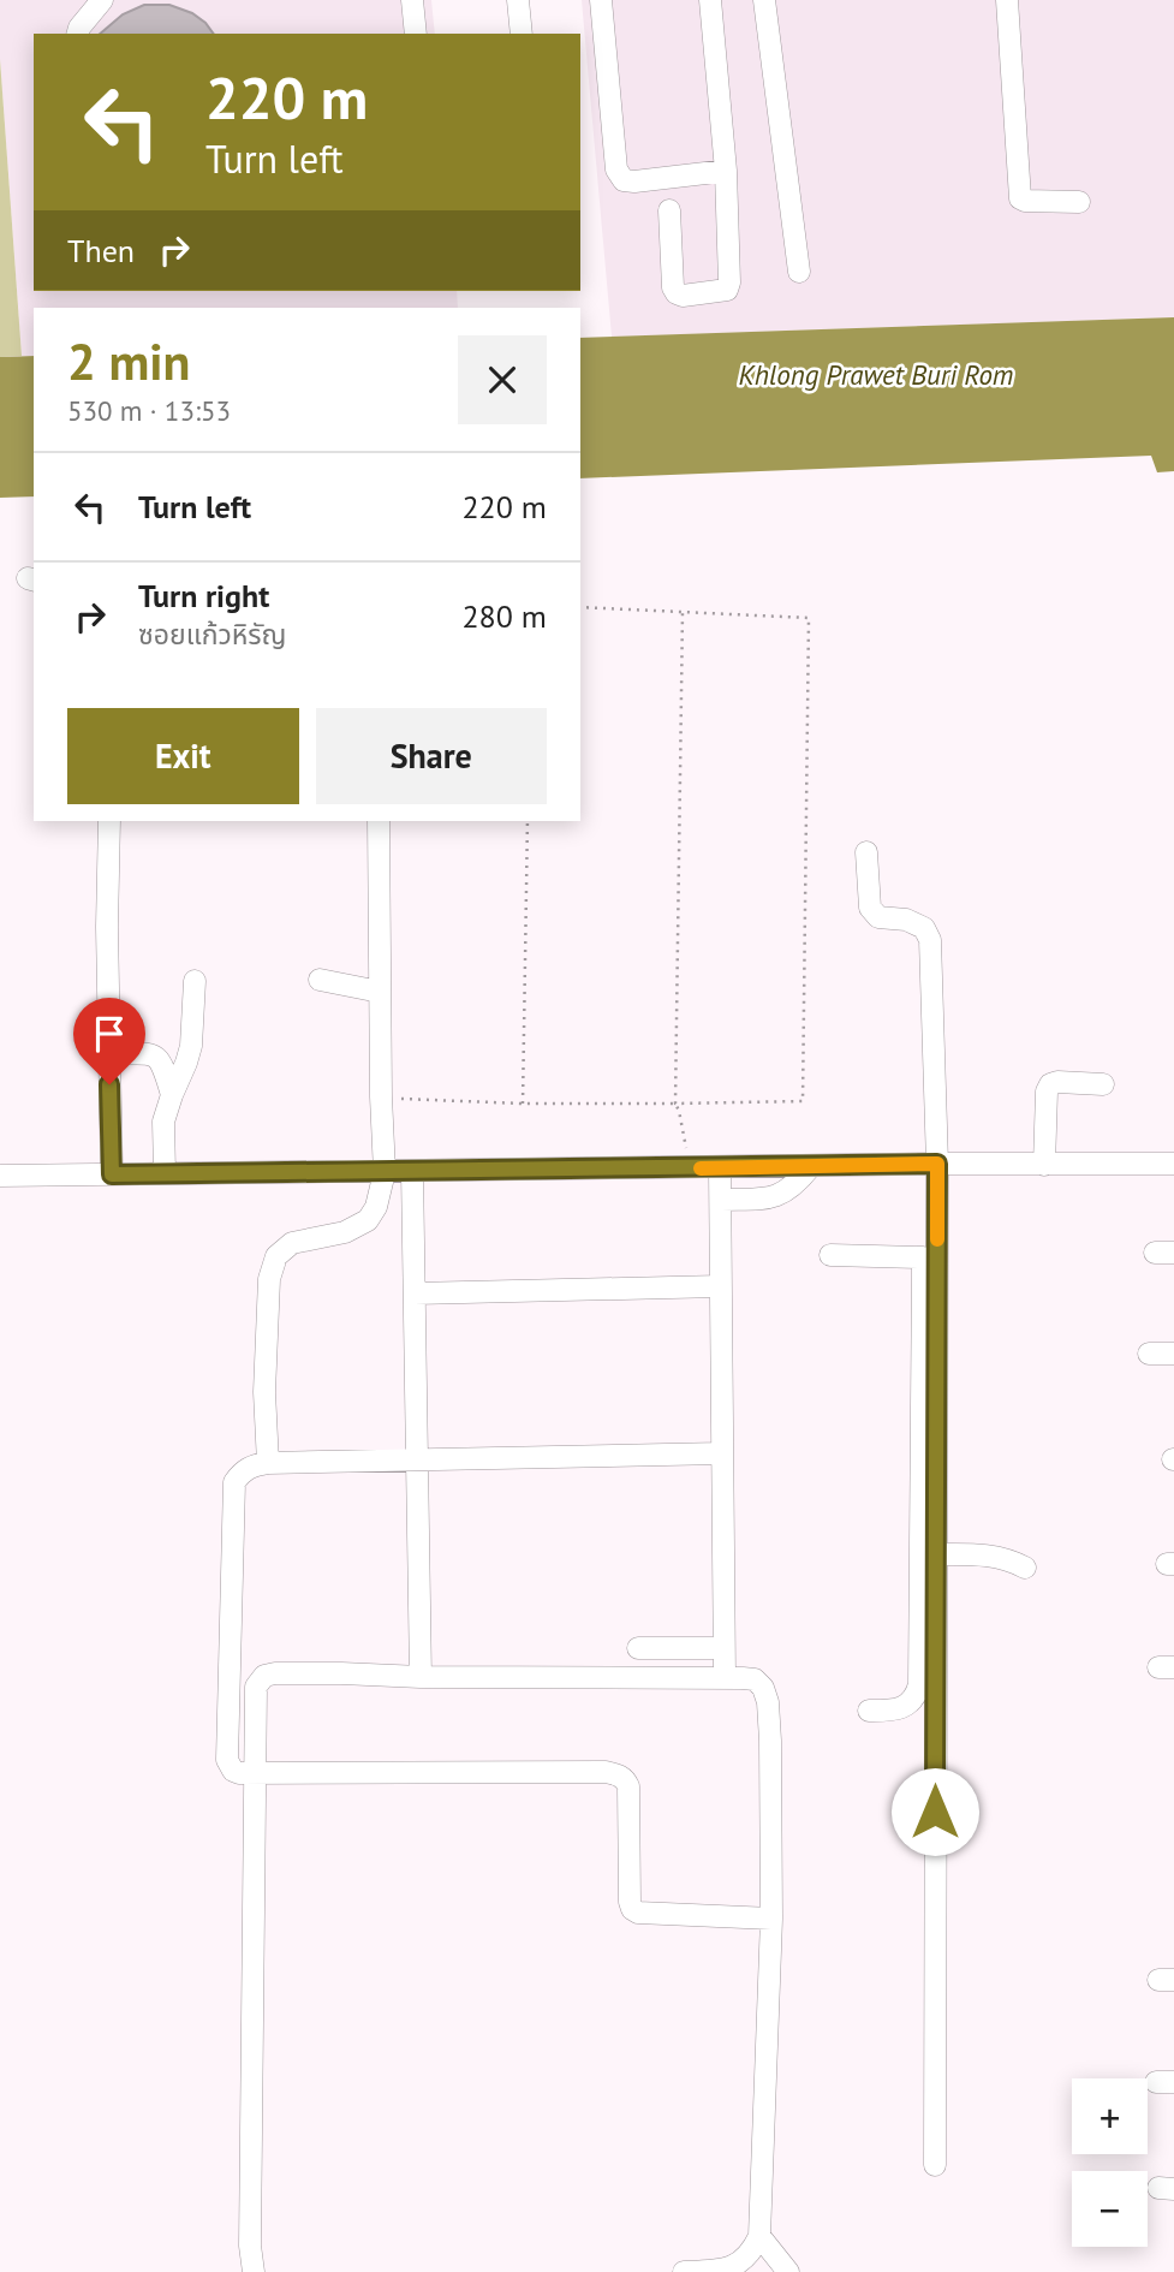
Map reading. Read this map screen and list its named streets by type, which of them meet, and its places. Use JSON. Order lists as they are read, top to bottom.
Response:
{
  "water": ["Khlong Prawet Buri Rom"],
  "page": {
    "turn": ["220 m", "Turn left"],
    "then": "Then",
    "heading": ["2 min", "530 m · 13:53"],
    "list": [
      {
        "name": "Turn left",
        "value": "220 m"
      },
      {
        "name": "Turn right",
        "note": "ซอยแก้วหิรัญ",
        "value": "280 m"
      }
    ],
    "buttons": ["Exit", "Share"],
    "map_buttons": ["+", "−"]
  }
}
